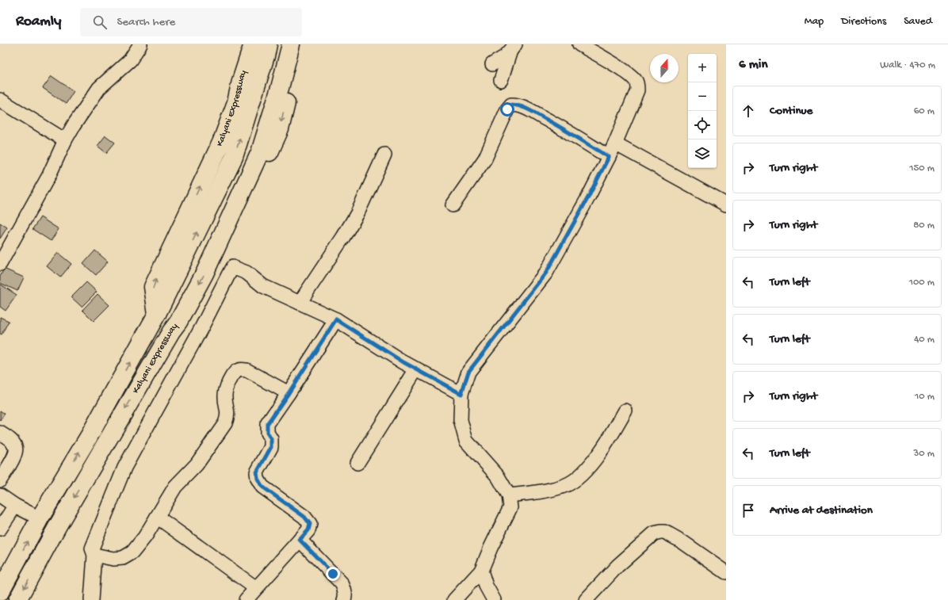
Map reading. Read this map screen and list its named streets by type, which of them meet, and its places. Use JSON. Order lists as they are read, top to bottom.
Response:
{
  "streets": {
    "highway": ["Kalyani Expressway"]
  },
  "north": "top",
  "page": {
    "header": "Roamly",
    "search": "Search here",
    "nav": ["Map", "Directions", "Saved"],
    "heading": ["6 min", "Walk · 470 m"],
    "map_buttons": ["+", "−"],
    "list": [
      ["Continue", "60 m"],
      ["Turn right", "150 m"],
      ["Turn right", "80 m"],
      ["Turn left", "100 m"],
      ["Turn left", "40 m"],
      ["Turn right", "10 m"],
      ["Turn left", "30 m"],
      "Arrive at destination"
    ]
  }
}
